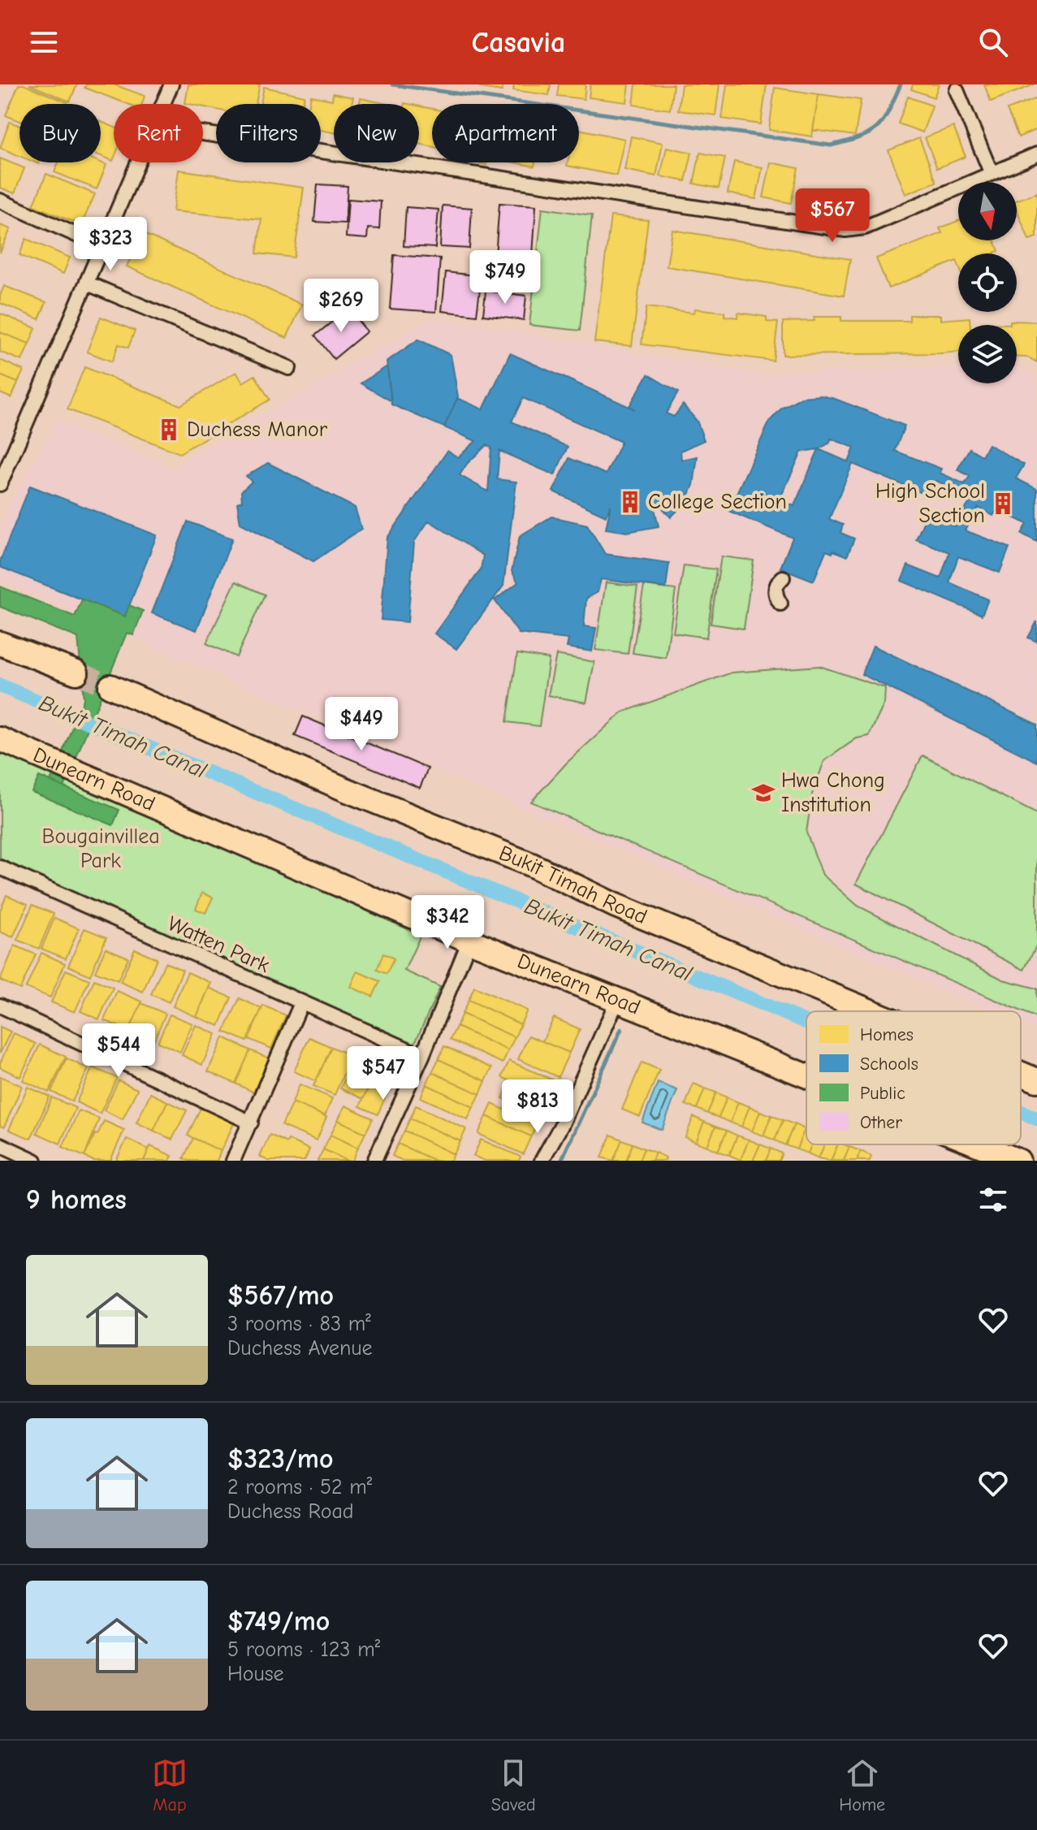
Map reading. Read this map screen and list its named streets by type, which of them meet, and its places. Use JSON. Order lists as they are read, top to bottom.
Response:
{
  "streets": {
    "highway": ["Dunearn Road", "Bukit Timah Road"],
    "street": ["Watten Park"]
  },
  "water": ["Bukit Timah Canal"],
  "parks": ["Bougainvillea Park"],
  "places": {
    "building": ["Duchess Manor", "College Section", "High School Section"],
    "school or university": ["Hwa Chong Institution"]
  },
  "legend": [
    "Homes",
    "Schools",
    "Public",
    "Other"
  ],
  "north": "bottom",
  "page": {
    "header": "Casavia",
    "chip": [
      "Buy",
      "Rent",
      "Filters",
      "New",
      "Apartment"
    ],
    "price": [
      "$567",
      "$323",
      "$749",
      "$269",
      "$449",
      "$342",
      "$544",
      "$547",
      "$813"
    ],
    "heading": "9 homes",
    "list": [
      {
        "name": "$567/mo",
        "note": "3 rooms · 83 m² · Duchess Avenue"
      },
      {
        "name": "$323/mo",
        "note": "2 rooms · 52 m² · Duchess Road"
      },
      {
        "name": "$749/mo",
        "note": "5 rooms · 123 m² · House"
      }
    ],
    "tabs": ["Map", "Saved", "Home"]
  }
}
